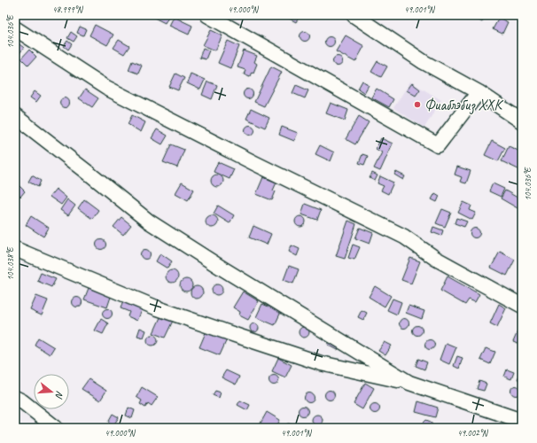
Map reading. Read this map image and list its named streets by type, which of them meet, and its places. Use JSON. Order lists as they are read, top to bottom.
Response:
{
  "places": ["Фиаблэбиз ХХК"],
  "north": "right",
  "coordinates": [
    "48.999°N",
    "49.000°N",
    "49.001°N",
    "104.036°E",
    "104.038°E",
    "49.002°N"
  ]
}
